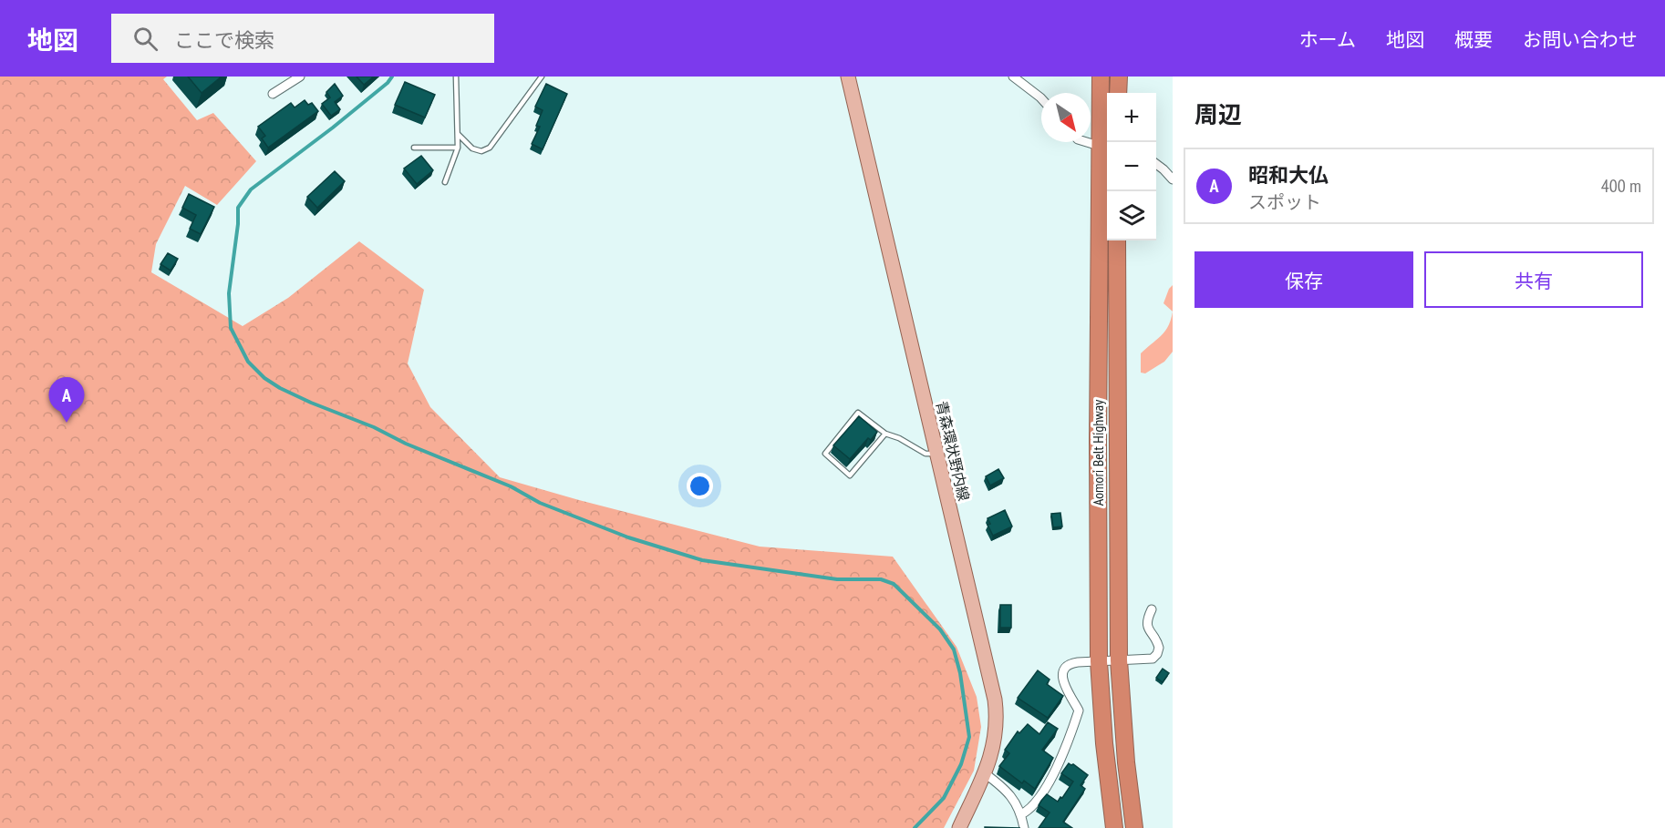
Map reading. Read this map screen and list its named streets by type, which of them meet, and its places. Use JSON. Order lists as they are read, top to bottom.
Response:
{
  "streets": {
    "highway": ["Aomori Belt Highway"],
    "main road": ["青森環状野内線"]
  },
  "north": "bottom right",
  "page": {
    "header": "地図",
    "search": "ここで検索",
    "nav": [
      "ホーム",
      "地図",
      "概要",
      "お問い合わせ"
    ],
    "heading": "周辺",
    "map_buttons": ["+", "−"],
    "list": [
      {
        "mark": "A",
        "name": "昭和大仏",
        "note": "スポット",
        "value": "400 m"
      }
    ],
    "buttons": ["保存", "共有"],
    "pins": "A"
  }
}
